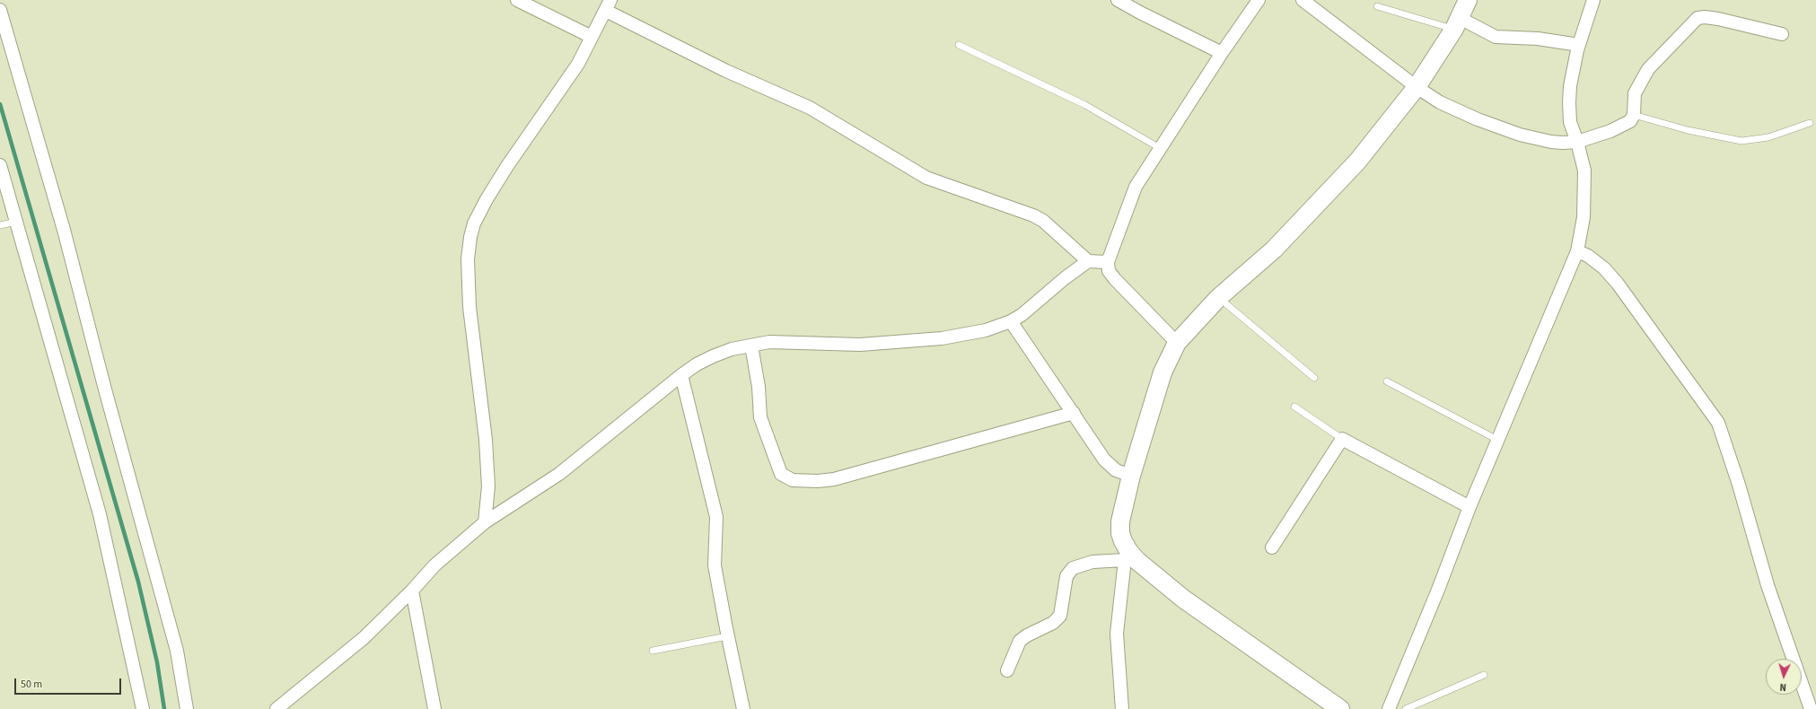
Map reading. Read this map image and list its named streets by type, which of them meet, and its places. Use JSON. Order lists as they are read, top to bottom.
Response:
{
  "scale_bar": "50 m",
  "north": "bottom"
}
